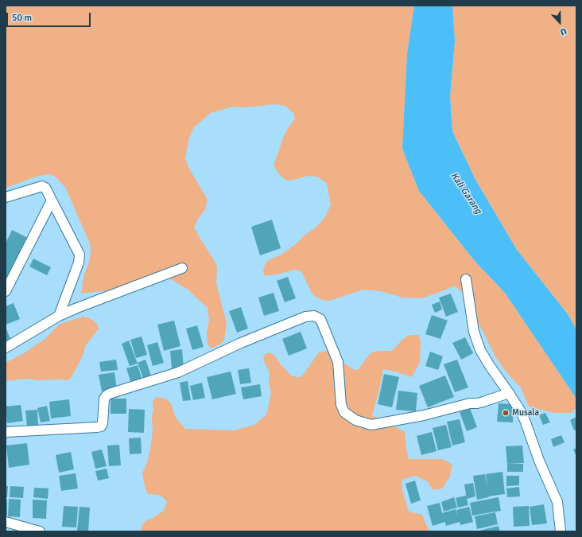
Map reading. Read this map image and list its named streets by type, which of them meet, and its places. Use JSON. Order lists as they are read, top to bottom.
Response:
{
  "water": ["Kali Garang"],
  "places": ["Musala"],
  "scale_bar": "50 m",
  "north": "bottom"
}
